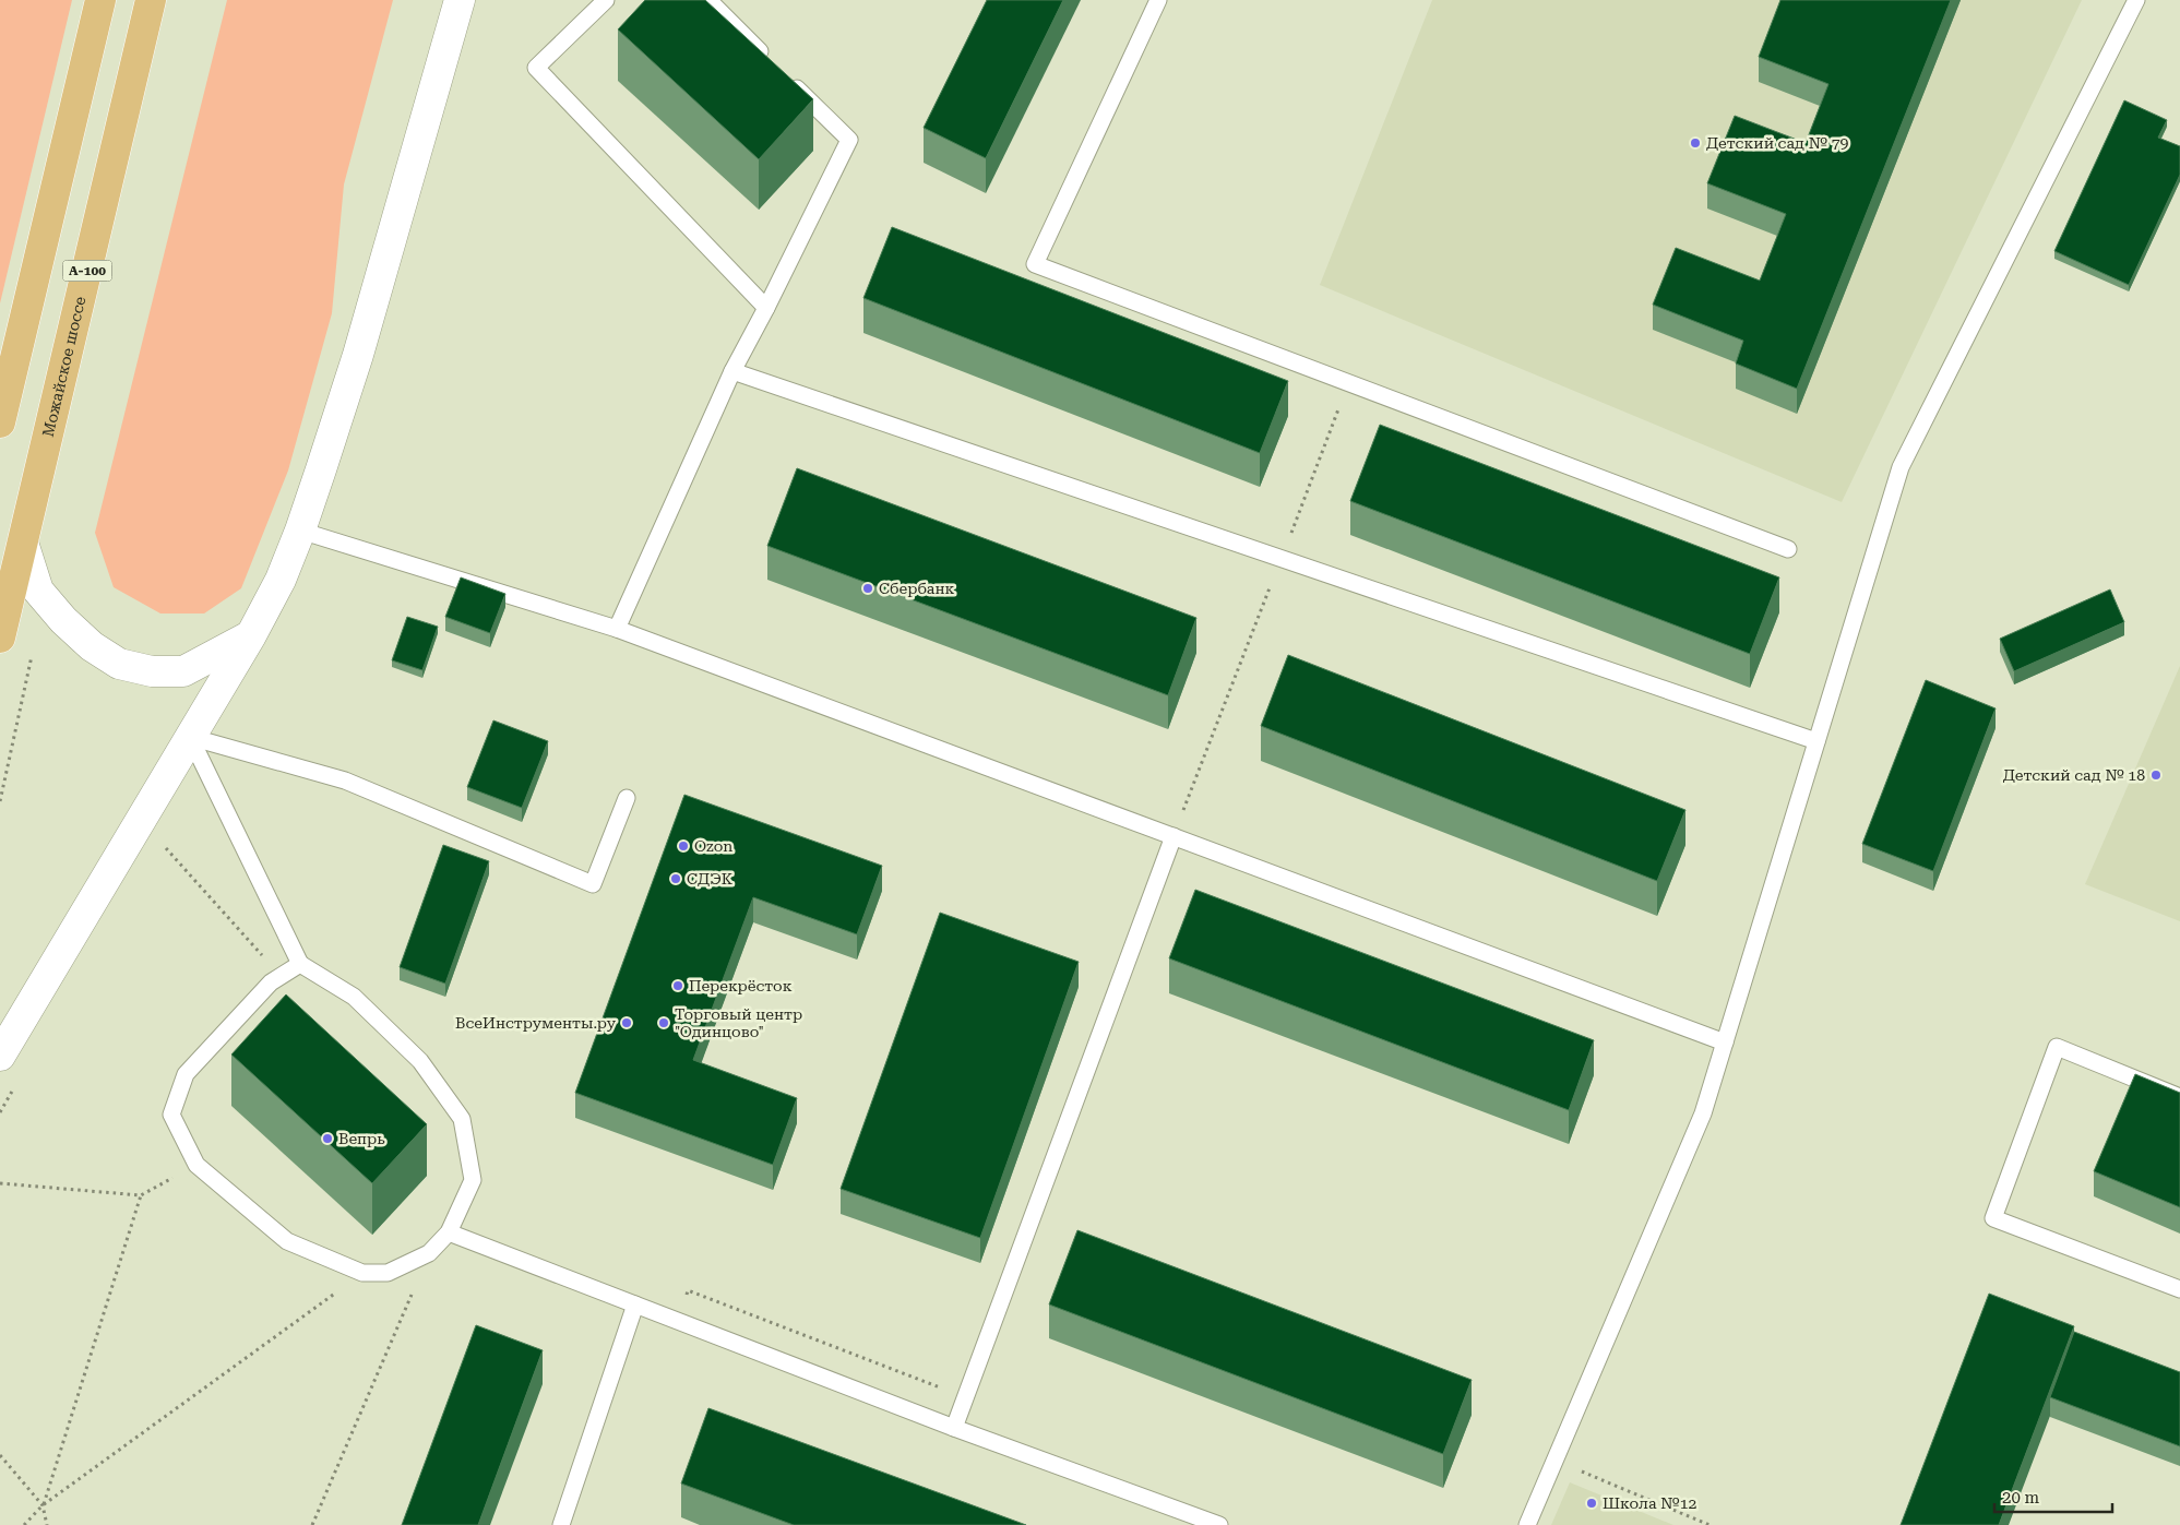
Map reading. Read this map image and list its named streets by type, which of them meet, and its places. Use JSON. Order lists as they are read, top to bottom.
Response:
{
  "streets": {
    "main road": ["А-100", "Можайское шоссе"]
  },
  "places": [
    "Детский сад № 79",
    "Сбербанк",
    "Детский сад № 18",
    "Ozon",
    "СДЭК",
    "Перекрёсток",
    "ВсеИнструменты.ру",
    "Торговый центр \"Одинцово\"",
    "Вепрь",
    "Школа №12"
  ],
  "scale_bar": "20 m"
}
